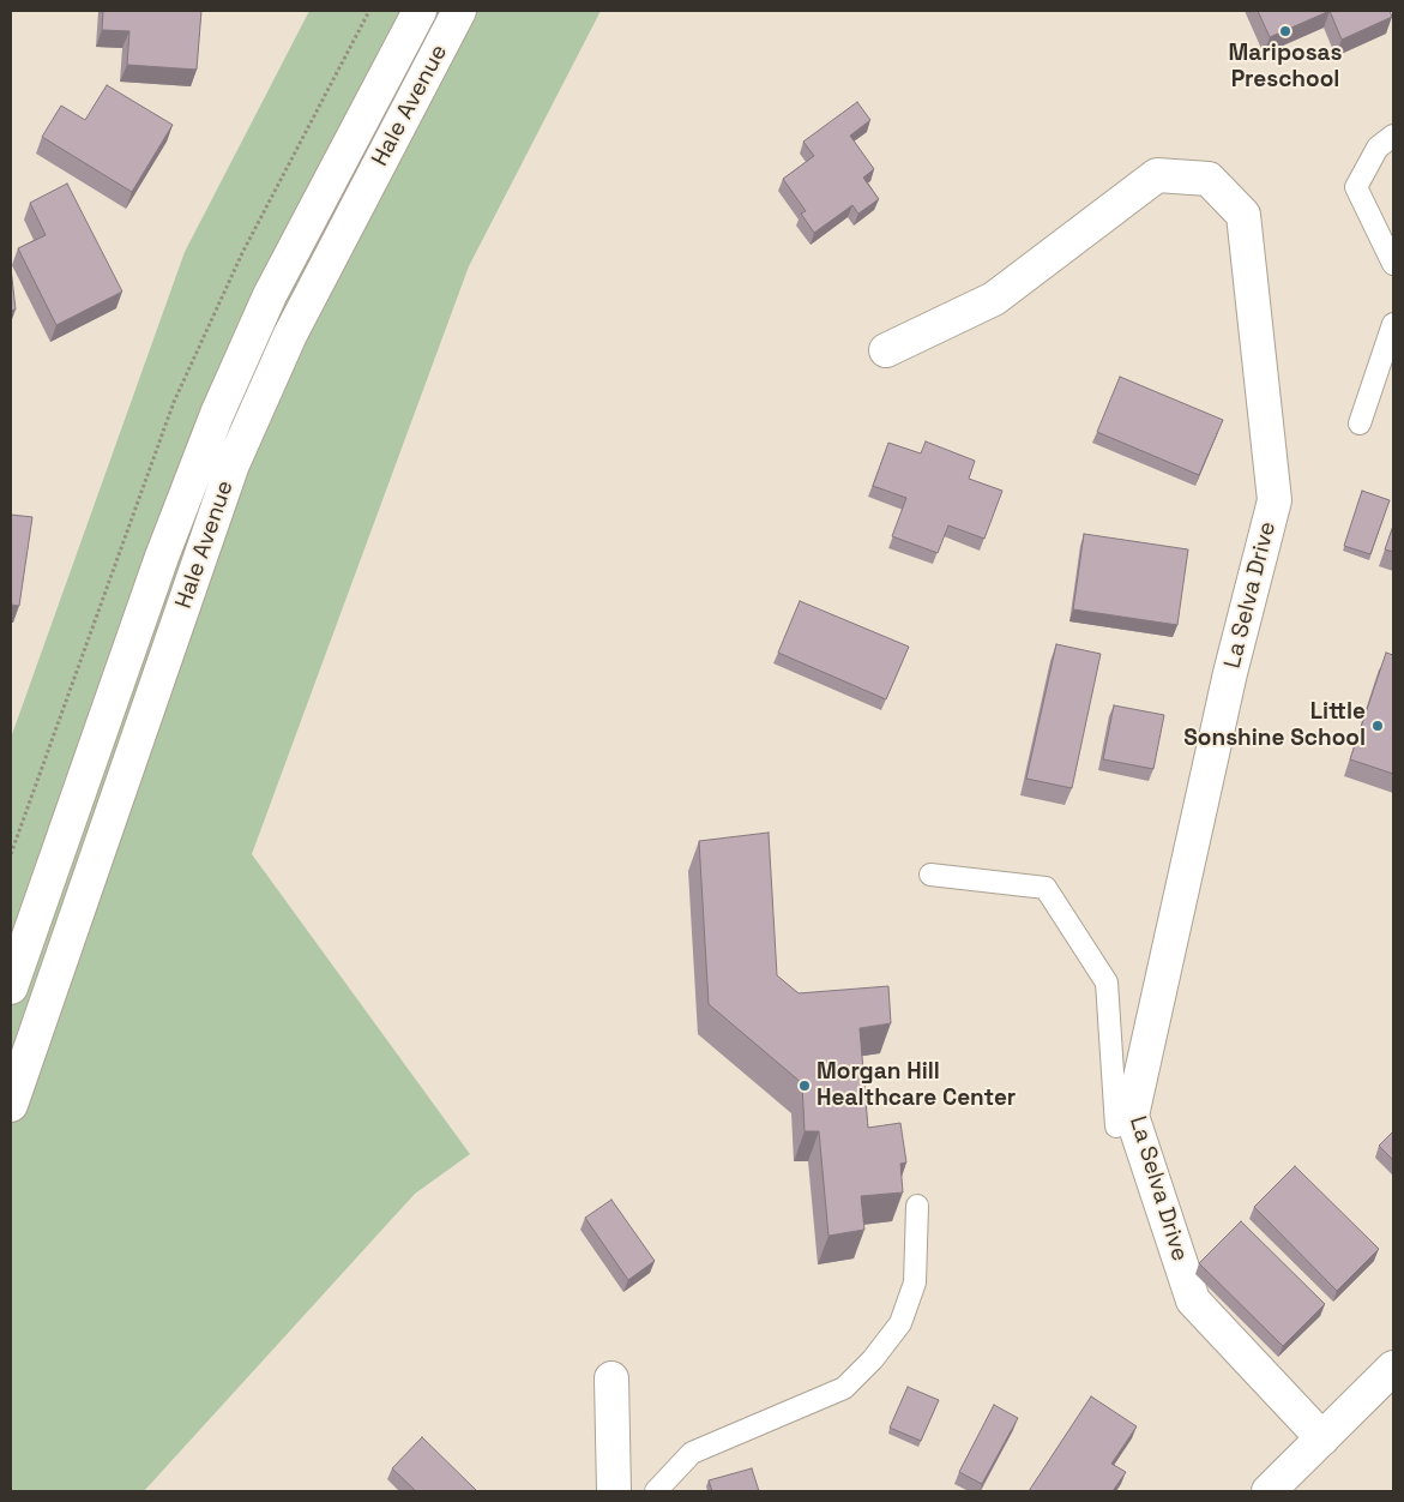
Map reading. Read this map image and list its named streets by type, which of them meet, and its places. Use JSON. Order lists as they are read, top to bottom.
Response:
{
  "streets": {
    "main road": ["Hale Avenue", "La Selva Drive"]
  },
  "places": ["Mariposas Preschool", "Little Sonshine School", "Morgan Hill Healthcare Center"]
}
